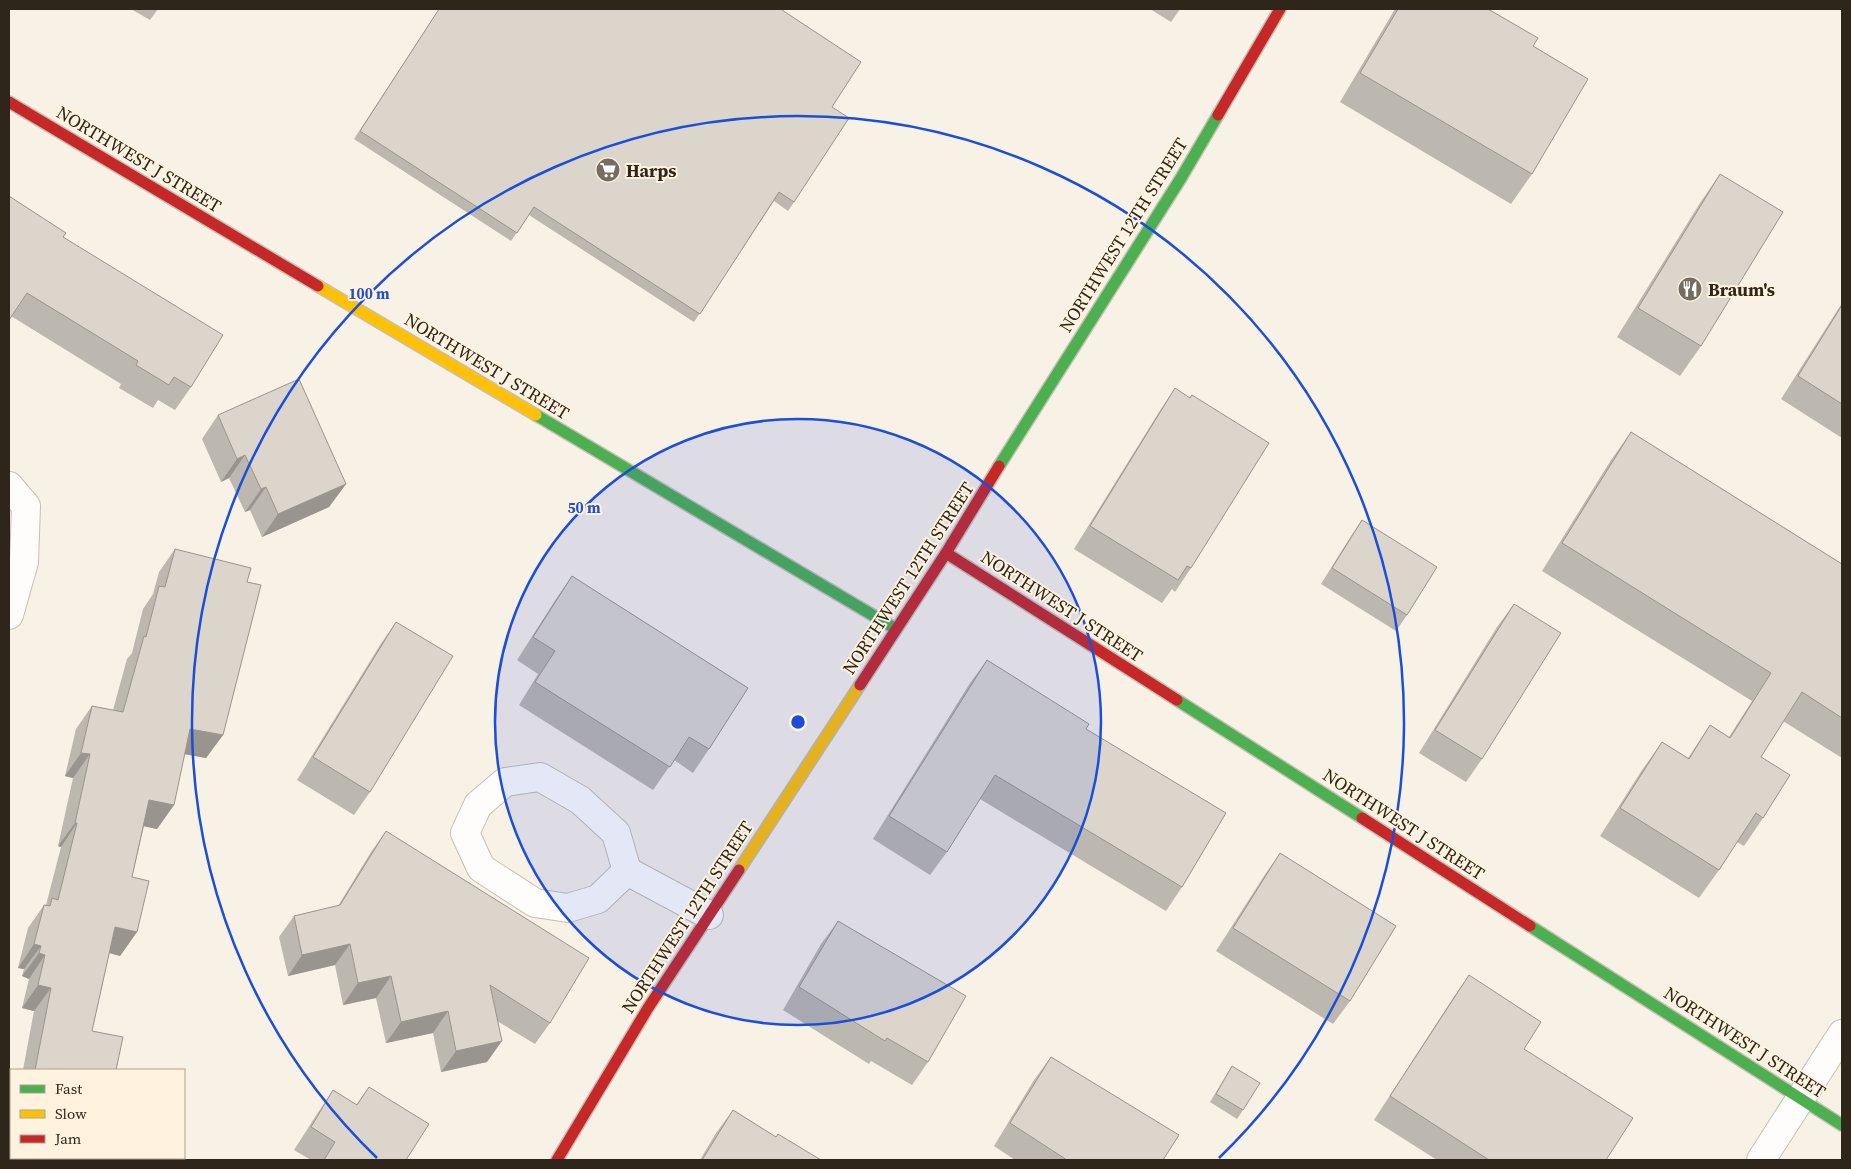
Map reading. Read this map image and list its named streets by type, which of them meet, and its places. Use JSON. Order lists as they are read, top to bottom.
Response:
{
  "streets": {
    "street": ["NORTHWEST J STREET", "NORTHWEST 12TH STREET"]
  },
  "crossings": [
    ["NORTHWEST J STREET", "NORTHWEST 12TH STREET"]
  ],
  "places": {
    "supermarket": ["Harps"],
    "restaurant": ["Braum's"]
  },
  "legend": ["Fast", "Slow", "Jam"],
  "rings": ["100 m", "50 m"]
}
